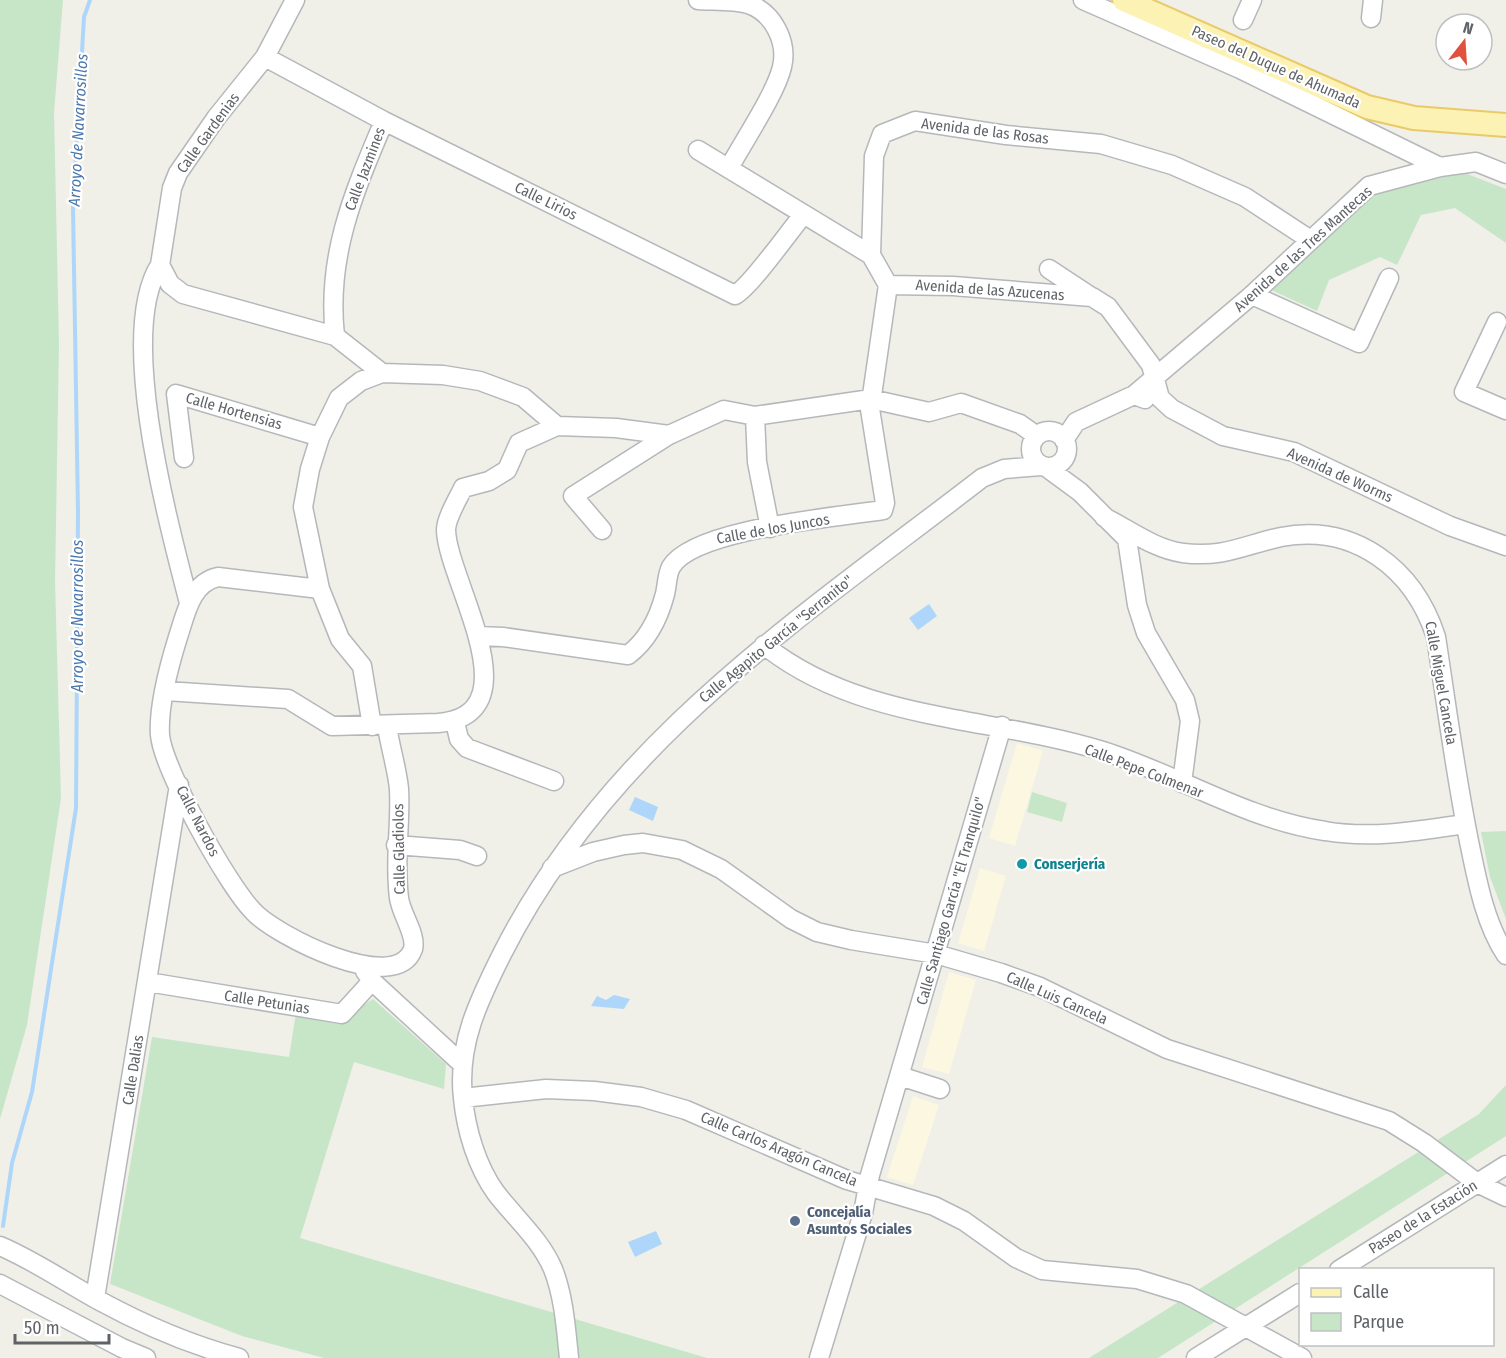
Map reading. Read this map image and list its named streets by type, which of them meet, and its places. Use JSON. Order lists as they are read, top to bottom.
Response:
{
  "streets": {
    "main road": ["Paseo del Duque de Ahumada"],
    "street": [
      "Avenida de las Rosas",
      "Calle Gardenias",
      "Calle Jazmines",
      "Calle Lirios",
      "Avenida de las Tres Mantecas",
      "Avenida de las Azucenas",
      "Calle Hortensias",
      "Avenida de Worms",
      "Calle de los Juncos",
      "Calle Agapito García \"Serranito\"",
      "Calle Miguel Cancela",
      "Calle Pepe Colmenar",
      "Calle Nardos",
      "Calle Gladiolos",
      "Calle Santiago García \"El Tranquilo\"",
      "Calle Luis Cancela",
      "Calle Petunias",
      "Calle Dalias",
      "Calle Carlos Aragón Cancela",
      "Paseo de la Estación"
    ]
  },
  "crossings": [
    ["Avenida de las Rosas", "Avenida de las Tres Mantecas"],
    ["Calle Gardenias", "Calle Lirios"],
    ["Calle Gardenias", "Calle Nardos"],
    ["Calle Jazmines", "Calle Lirios"],
    ["Avenida de las Tres Mantecas", "Avenida de las Azucenas"],
    ["Avenida de las Tres Mantecas", "Avenida de Worms"],
    ["Avenida de las Tres Mantecas", "Calle Agapito García \"Serranito\""],
    ["Avenida de las Tres Mantecas", "Calle Miguel Cancela"],
    ["Avenida de las Azucenas", "Avenida de Worms"],
    ["Calle Hortensias", "Calle Gladiolos"],
    ["Calle Agapito García \"Serranito\"", "Calle Miguel Cancela"],
    ["Calle Agapito García \"Serranito\"", "Calle Pepe Colmenar"],
    ["Calle Agapito García \"Serranito\"", "Calle Luis Cancela"],
    ["Calle Agapito García \"Serranito\"", "Calle Carlos Aragón Cancela"],
    ["Calle Miguel Cancela", "Calle Pepe Colmenar"],
    ["Calle Pepe Colmenar", "Calle Santiago García \"El Tranquilo\""],
    ["Calle Nardos", "Calle Gladiolos"],
    ["Calle Nardos", "Calle Petunias"],
    ["Calle Nardos", "Calle Dalias"],
    ["Calle Gladiolos", "Calle Petunias"],
    ["Calle Santiago García \"El Tranquilo\"", "Calle Luis Cancela"],
    ["Calle Santiago García \"El Tranquilo\"", "Calle Carlos Aragón Cancela"],
    ["Calle Luis Cancela", "Paseo de la Estación"],
    ["Calle Petunias", "Calle Dalias"]
  ],
  "water": ["Arroyo de Navarrosillos"],
  "places": ["Conserjería", "Concejalía Asuntos Sociales"],
  "legend": ["Calle", "Parque"],
  "scale_bar": "50 m",
  "north": "top"
}
